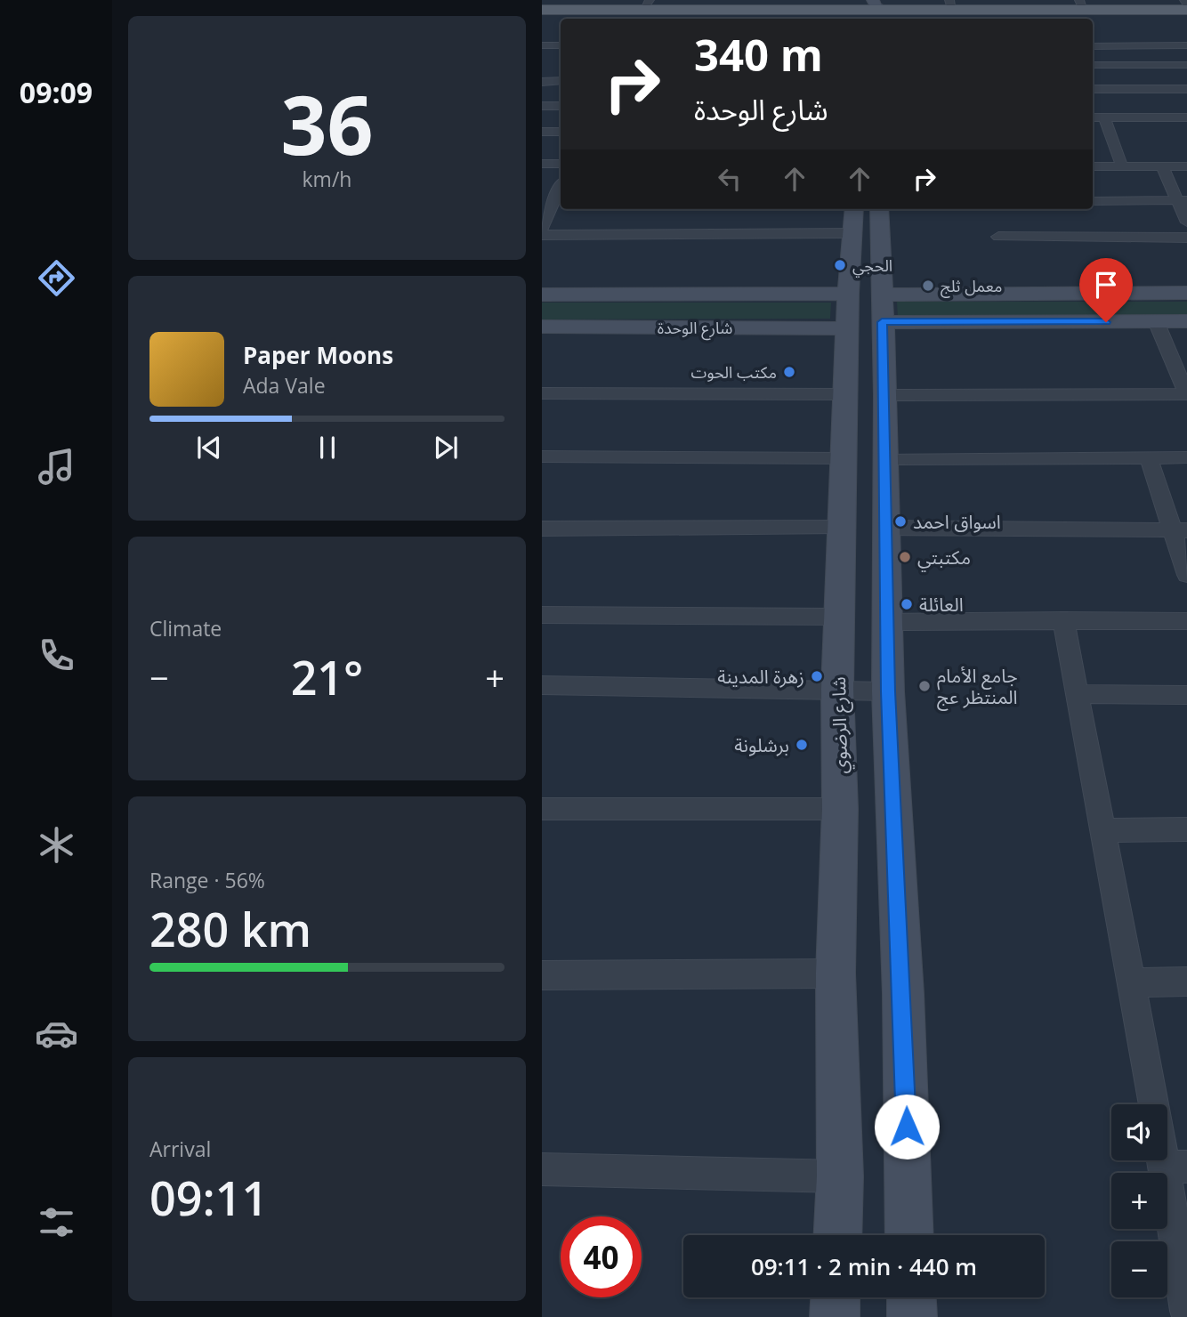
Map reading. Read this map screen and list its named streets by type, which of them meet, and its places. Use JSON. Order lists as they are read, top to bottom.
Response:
{
  "streets": {
    "street": ["شارع الوحدة", "شارع الرضوي"]
  },
  "crossings": [
    ["شارع الوحدة", "شارع الرضوي"]
  ],
  "places": [
    "الحجي",
    "معمل ثلج",
    "مكتب الحوت",
    "اسواق احمد",
    "مكتبتي",
    "العائلة",
    "زهرة المدينة",
    "جامع الأمام المنتظر عج",
    "برشلونة"
  ],
  "page": {
    "tabs": "09:09",
    "tile": [
      ["36", "km/h"],
      "Climate",
      ["Range · 56%", "280 km"],
      ["Arrival", "09:11"]
    ],
    "turn": ["340 m", "شارع الوحدة"],
    "song": ["Paper Moons", "Ada Vale"],
    "heat": ["−", "21°", "+"],
    "map_buttons": ["+", "−"],
    "limit": "40",
    "trip": "09:11 · 2 min · 440 m"
  }
}
